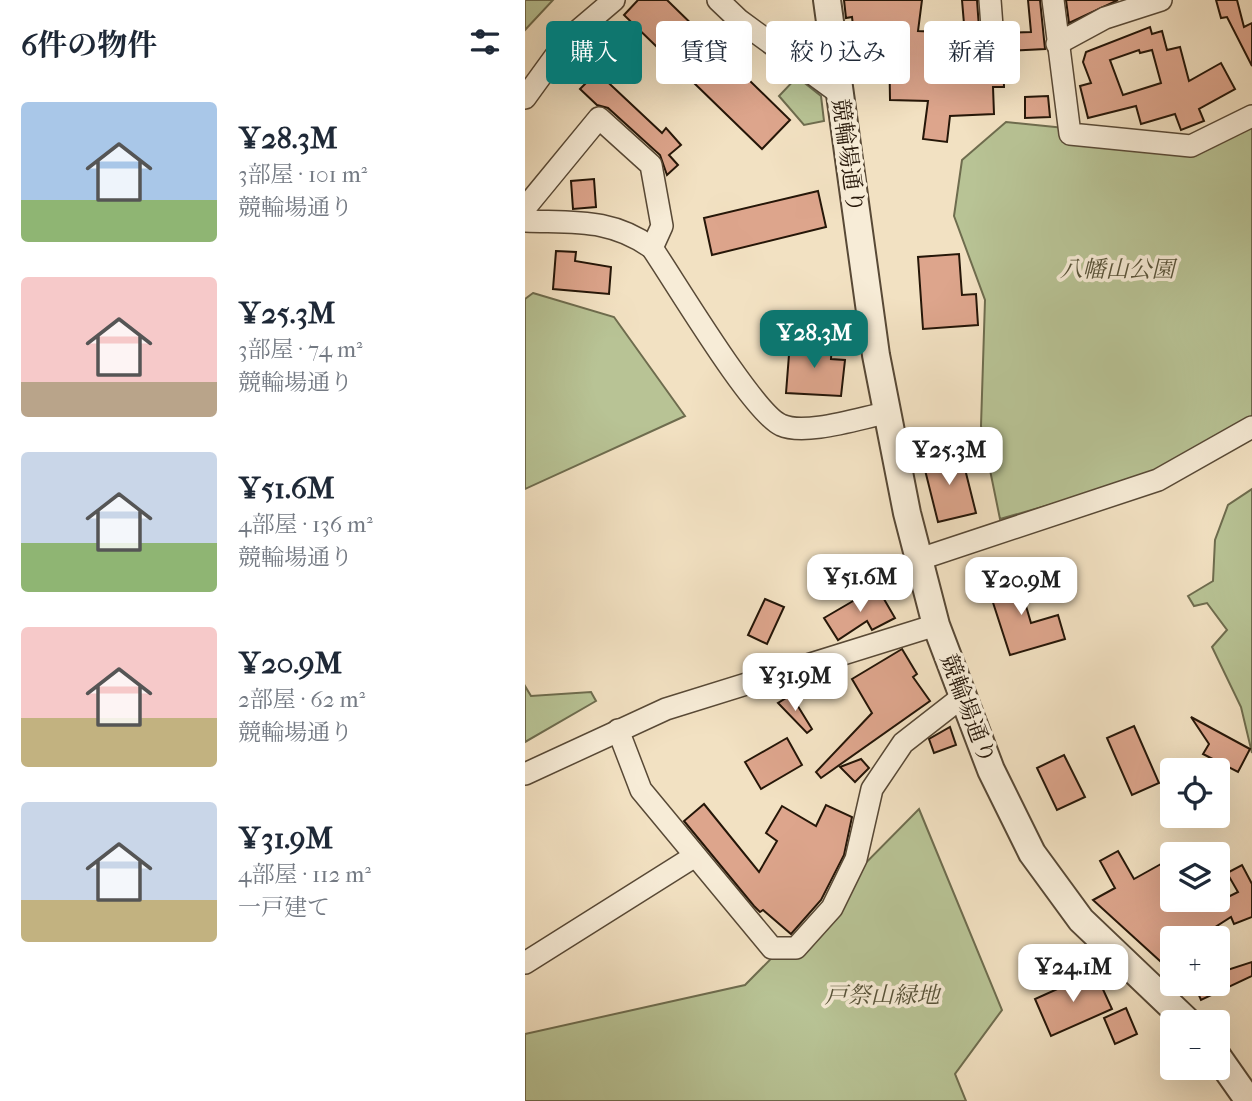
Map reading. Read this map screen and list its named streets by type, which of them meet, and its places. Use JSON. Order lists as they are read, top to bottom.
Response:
{
  "streets": {
    "street": ["競輪場通り"]
  },
  "parks": ["八幡山公園", "戸祭山緑地"],
  "page": {
    "heading": "6件の物件",
    "chip": [
      "購入",
      "賃貸",
      "絞り込み",
      "新着"
    ],
    "list": [
      {
        "name": "¥28.3M",
        "note": "3部屋 · 101 m² · 競輪場通り"
      },
      {
        "name": "¥25.3M",
        "note": "3部屋 · 74 m² · 競輪場通り"
      },
      {
        "name": "¥51.6M",
        "note": "4部屋 · 136 m² · 競輪場通り"
      },
      {
        "name": "¥20.9M",
        "note": "2部屋 · 62 m² · 競輪場通り"
      },
      {
        "name": "¥31.9M",
        "note": "4部屋 · 112 m² · 一戸建て"
      }
    ],
    "price": [
      "¥28.3M",
      "¥25.3M",
      "¥51.6M",
      "¥20.9M",
      "¥31.9M",
      "¥24.1M"
    ],
    "map_buttons": ["+", "−"]
  }
}
